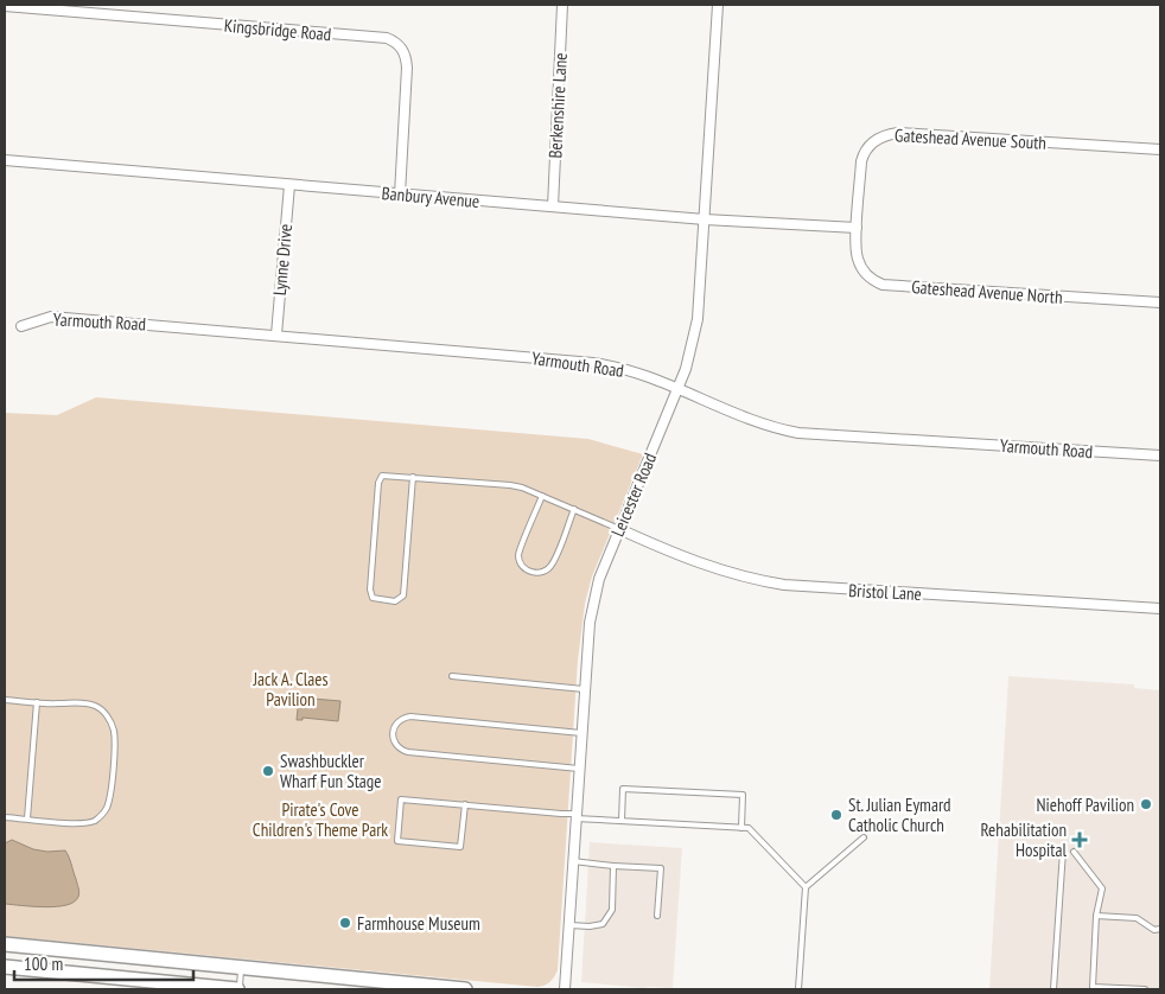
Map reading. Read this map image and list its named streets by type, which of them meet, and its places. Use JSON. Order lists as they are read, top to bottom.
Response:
{
  "streets": {
    "street": [
      "Kingsbridge Road",
      "Berkenshire Lane",
      "Gateshead Avenue South",
      "Banbury Avenue",
      "Lynne Drive",
      "Gateshead Avenue North",
      "Yarmouth Road",
      "Leicester Road",
      "Bristol Lane"
    ]
  },
  "crossings": [
    ["Kingsbridge Road", "Banbury Avenue"],
    ["Berkenshire Lane", "Banbury Avenue"],
    ["Gateshead Avenue South", "Banbury Avenue"],
    ["Gateshead Avenue South", "Gateshead Avenue North"],
    ["Banbury Avenue", "Lynne Drive"],
    ["Banbury Avenue", "Gateshead Avenue North"],
    ["Banbury Avenue", "Leicester Road"],
    ["Lynne Drive", "Yarmouth Road"],
    ["Yarmouth Road", "Leicester Road"],
    ["Leicester Road", "Bristol Lane"]
  ],
  "parks": ["Jack A. Claes Pavilion", "Pirate's Cove Children's Theme Park"],
  "places": {
    "other": [
      "Swashbuckler Wharf Fun Stage",
      "Niehoff Pavilion",
      "St. Julian Eymard Catholic Church",
      "Farmhouse Museum"
    ],
    "health": ["Rehabilitation Hospital"]
  },
  "scale_bar": "100 m"
}
